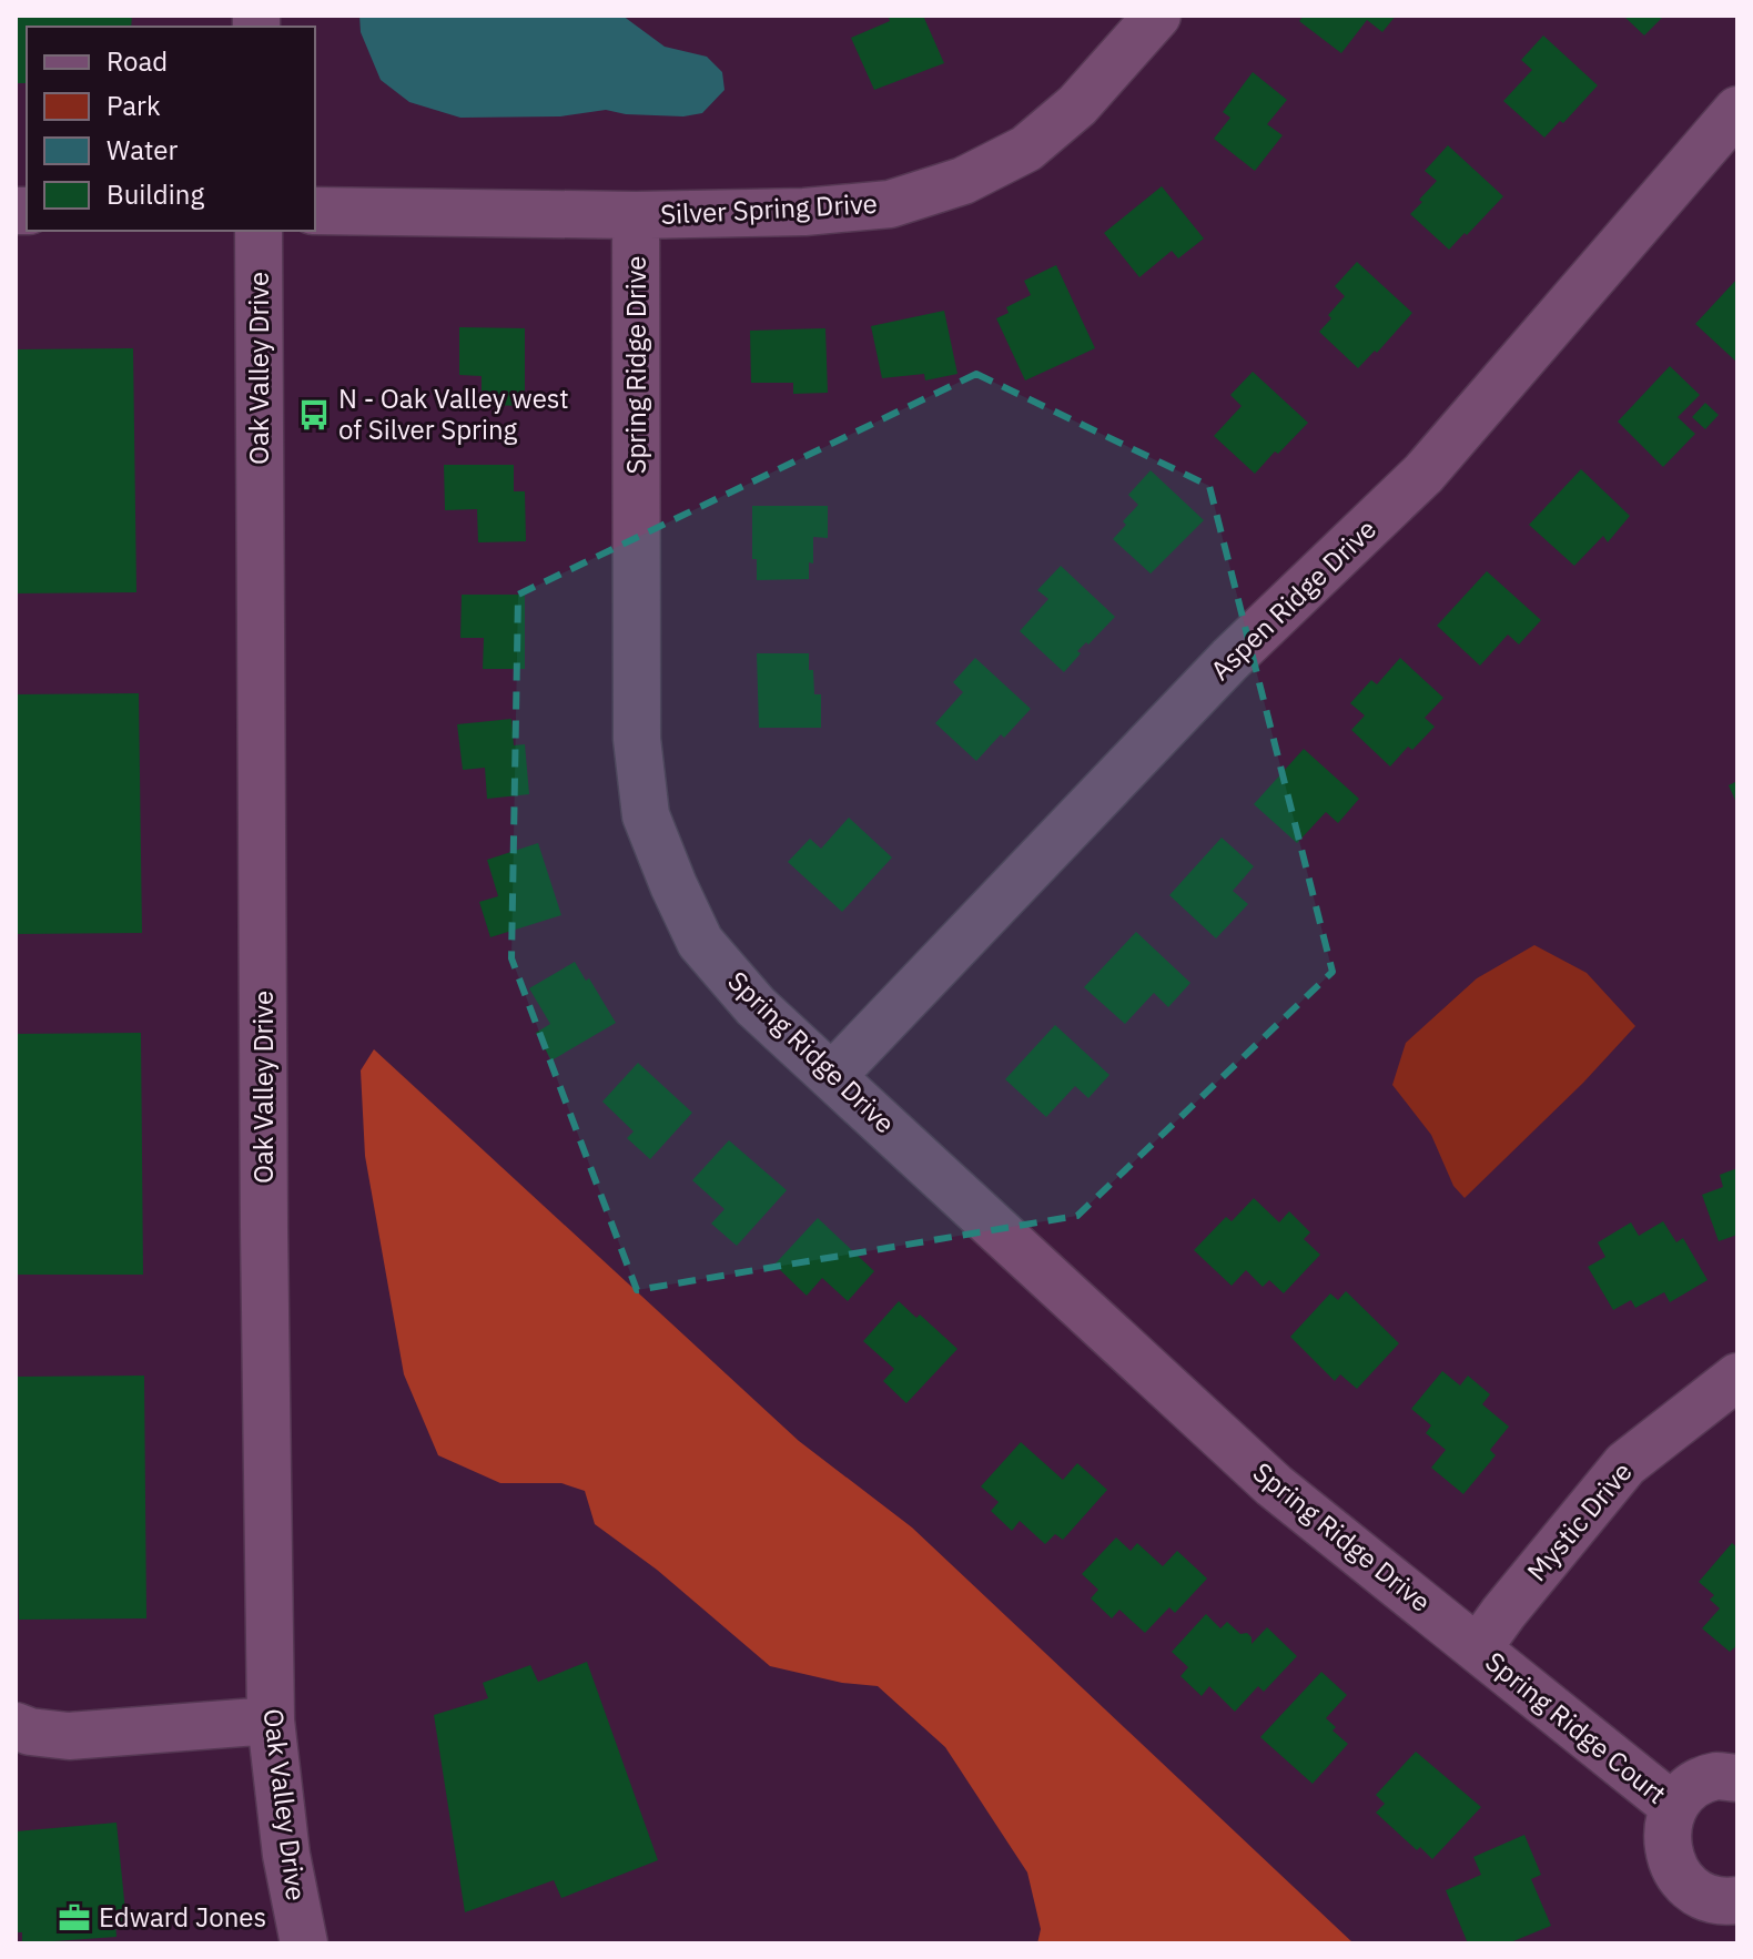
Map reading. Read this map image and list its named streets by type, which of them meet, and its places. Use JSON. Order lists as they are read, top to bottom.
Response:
{
  "streets": {
    "street": [
      "Silver Spring Drive",
      "Spring Ridge Drive",
      "Oak Valley Drive",
      "Aspen Ridge Drive",
      "Mystic Drive",
      "Spring Ridge Court"
    ]
  },
  "crossings": [
    ["Silver Spring Drive", "Spring Ridge Drive"],
    ["Spring Ridge Drive", "Aspen Ridge Drive"],
    ["Spring Ridge Drive", "Mystic Drive"],
    ["Spring Ridge Drive", "Spring Ridge Court"],
    ["Mystic Drive", "Spring Ridge Court"]
  ],
  "places": {
    "bus stop": ["N - Oak Valley west of Silver Spring"],
    "office": ["Edward Jones"]
  },
  "legend": [
    "Road",
    "Park",
    "Water",
    "Building"
  ]
}
